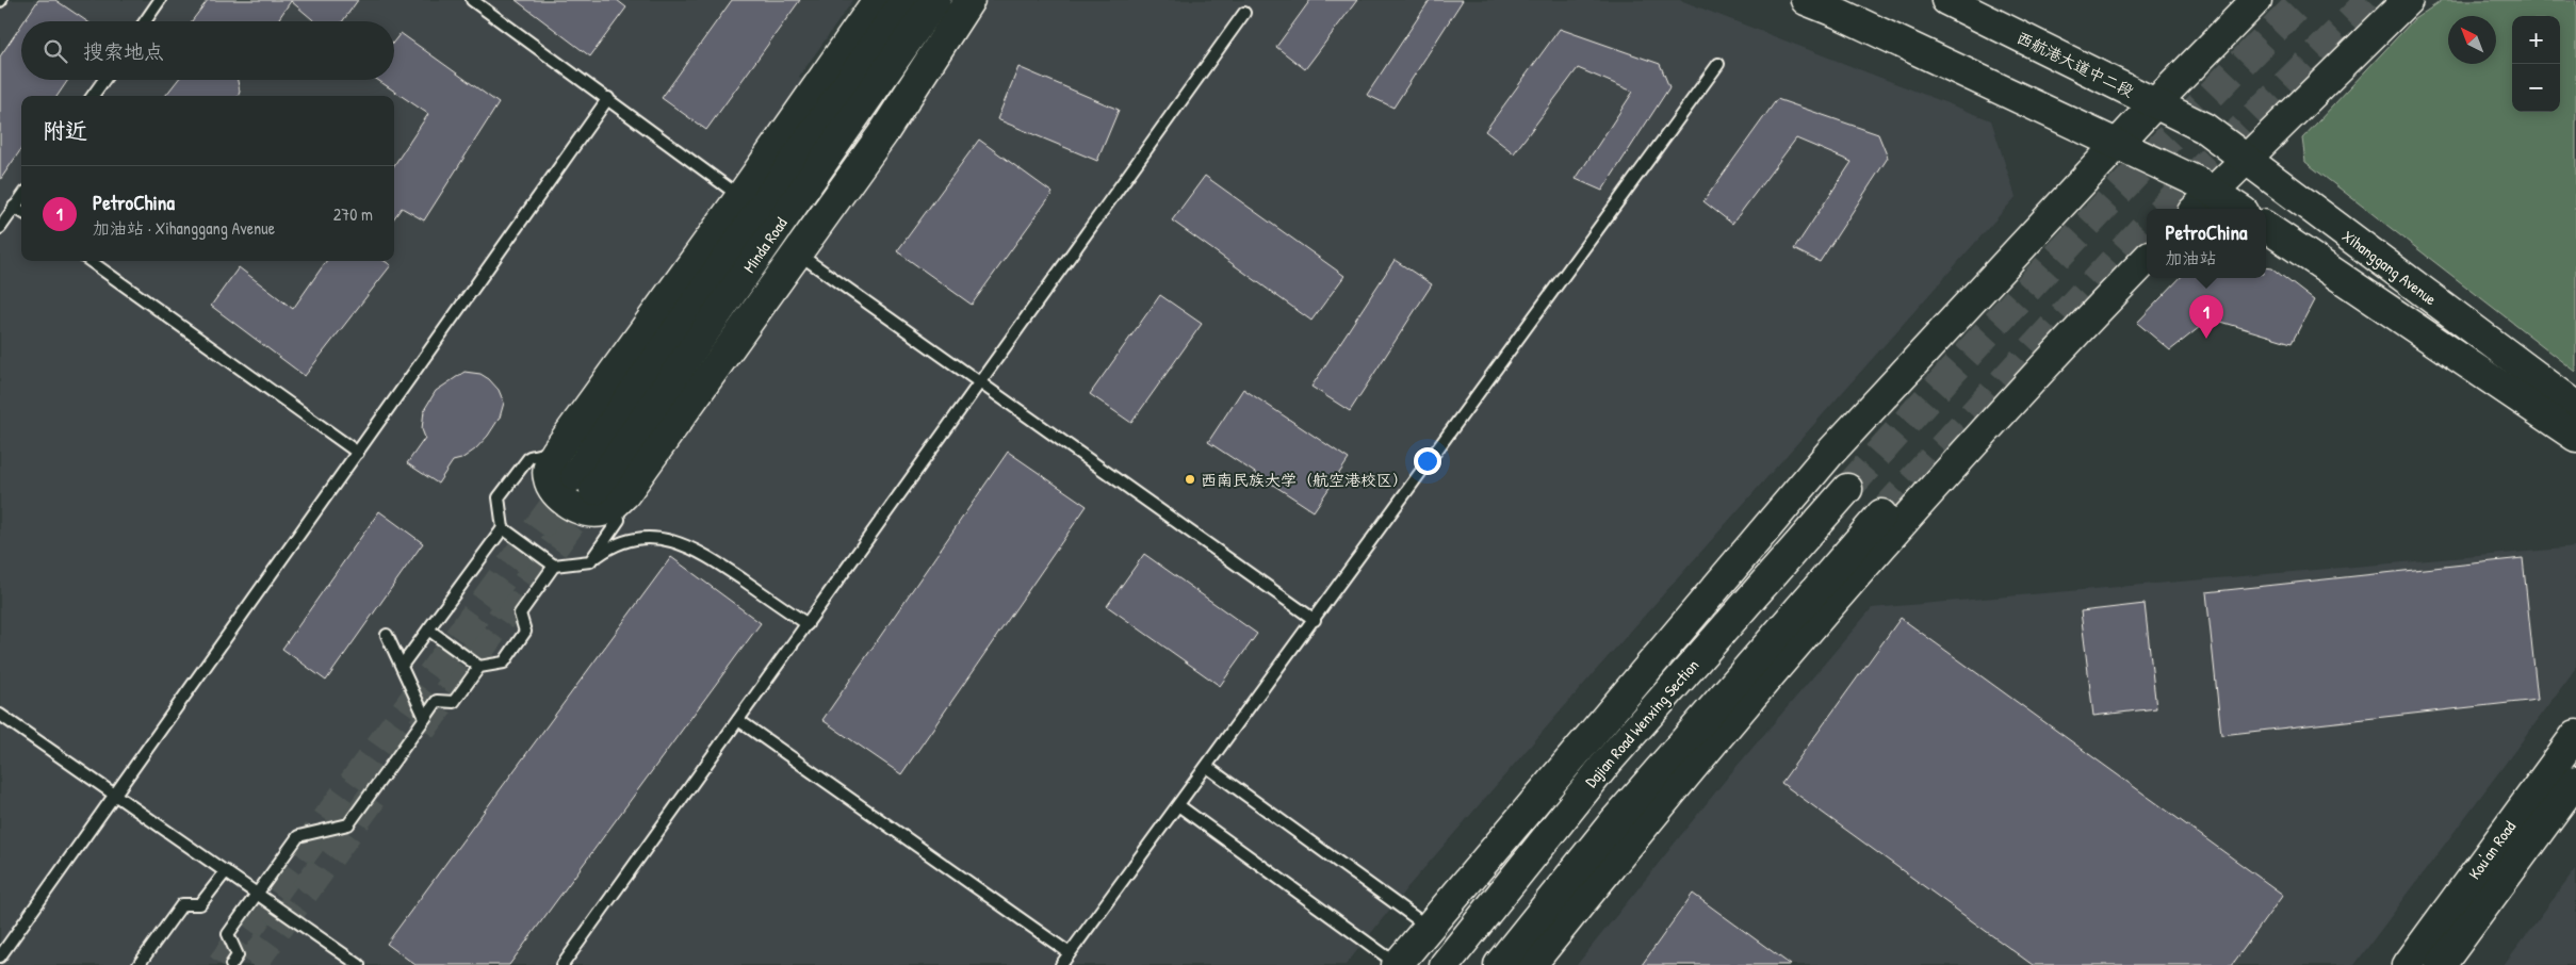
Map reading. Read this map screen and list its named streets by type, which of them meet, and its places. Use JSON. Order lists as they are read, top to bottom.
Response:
{
  "streets": {
    "street": [
      "西航港大道中二段",
      "Minda Road",
      "Xihanggang Avenue",
      "Dajian Road Wenxing Section",
      "Kou'an Road"
    ]
  },
  "crossings": [
    ["西航港大道中二段", "Xihanggang Avenue"]
  ],
  "places": ["西南民族大学（航空港校区）"],
  "north": "top left",
  "page": {
    "map_buttons": ["+", "−"],
    "search": "搜索地点",
    "heading": "附近",
    "list": [
      {
        "mark": "1",
        "name": "PetroChina",
        "note": "加油站 · Xihanggang Avenue",
        "value": "270 m"
      }
    ],
    "popup": ["PetroChina", "加油站"],
    "pins": "1"
  }
}
